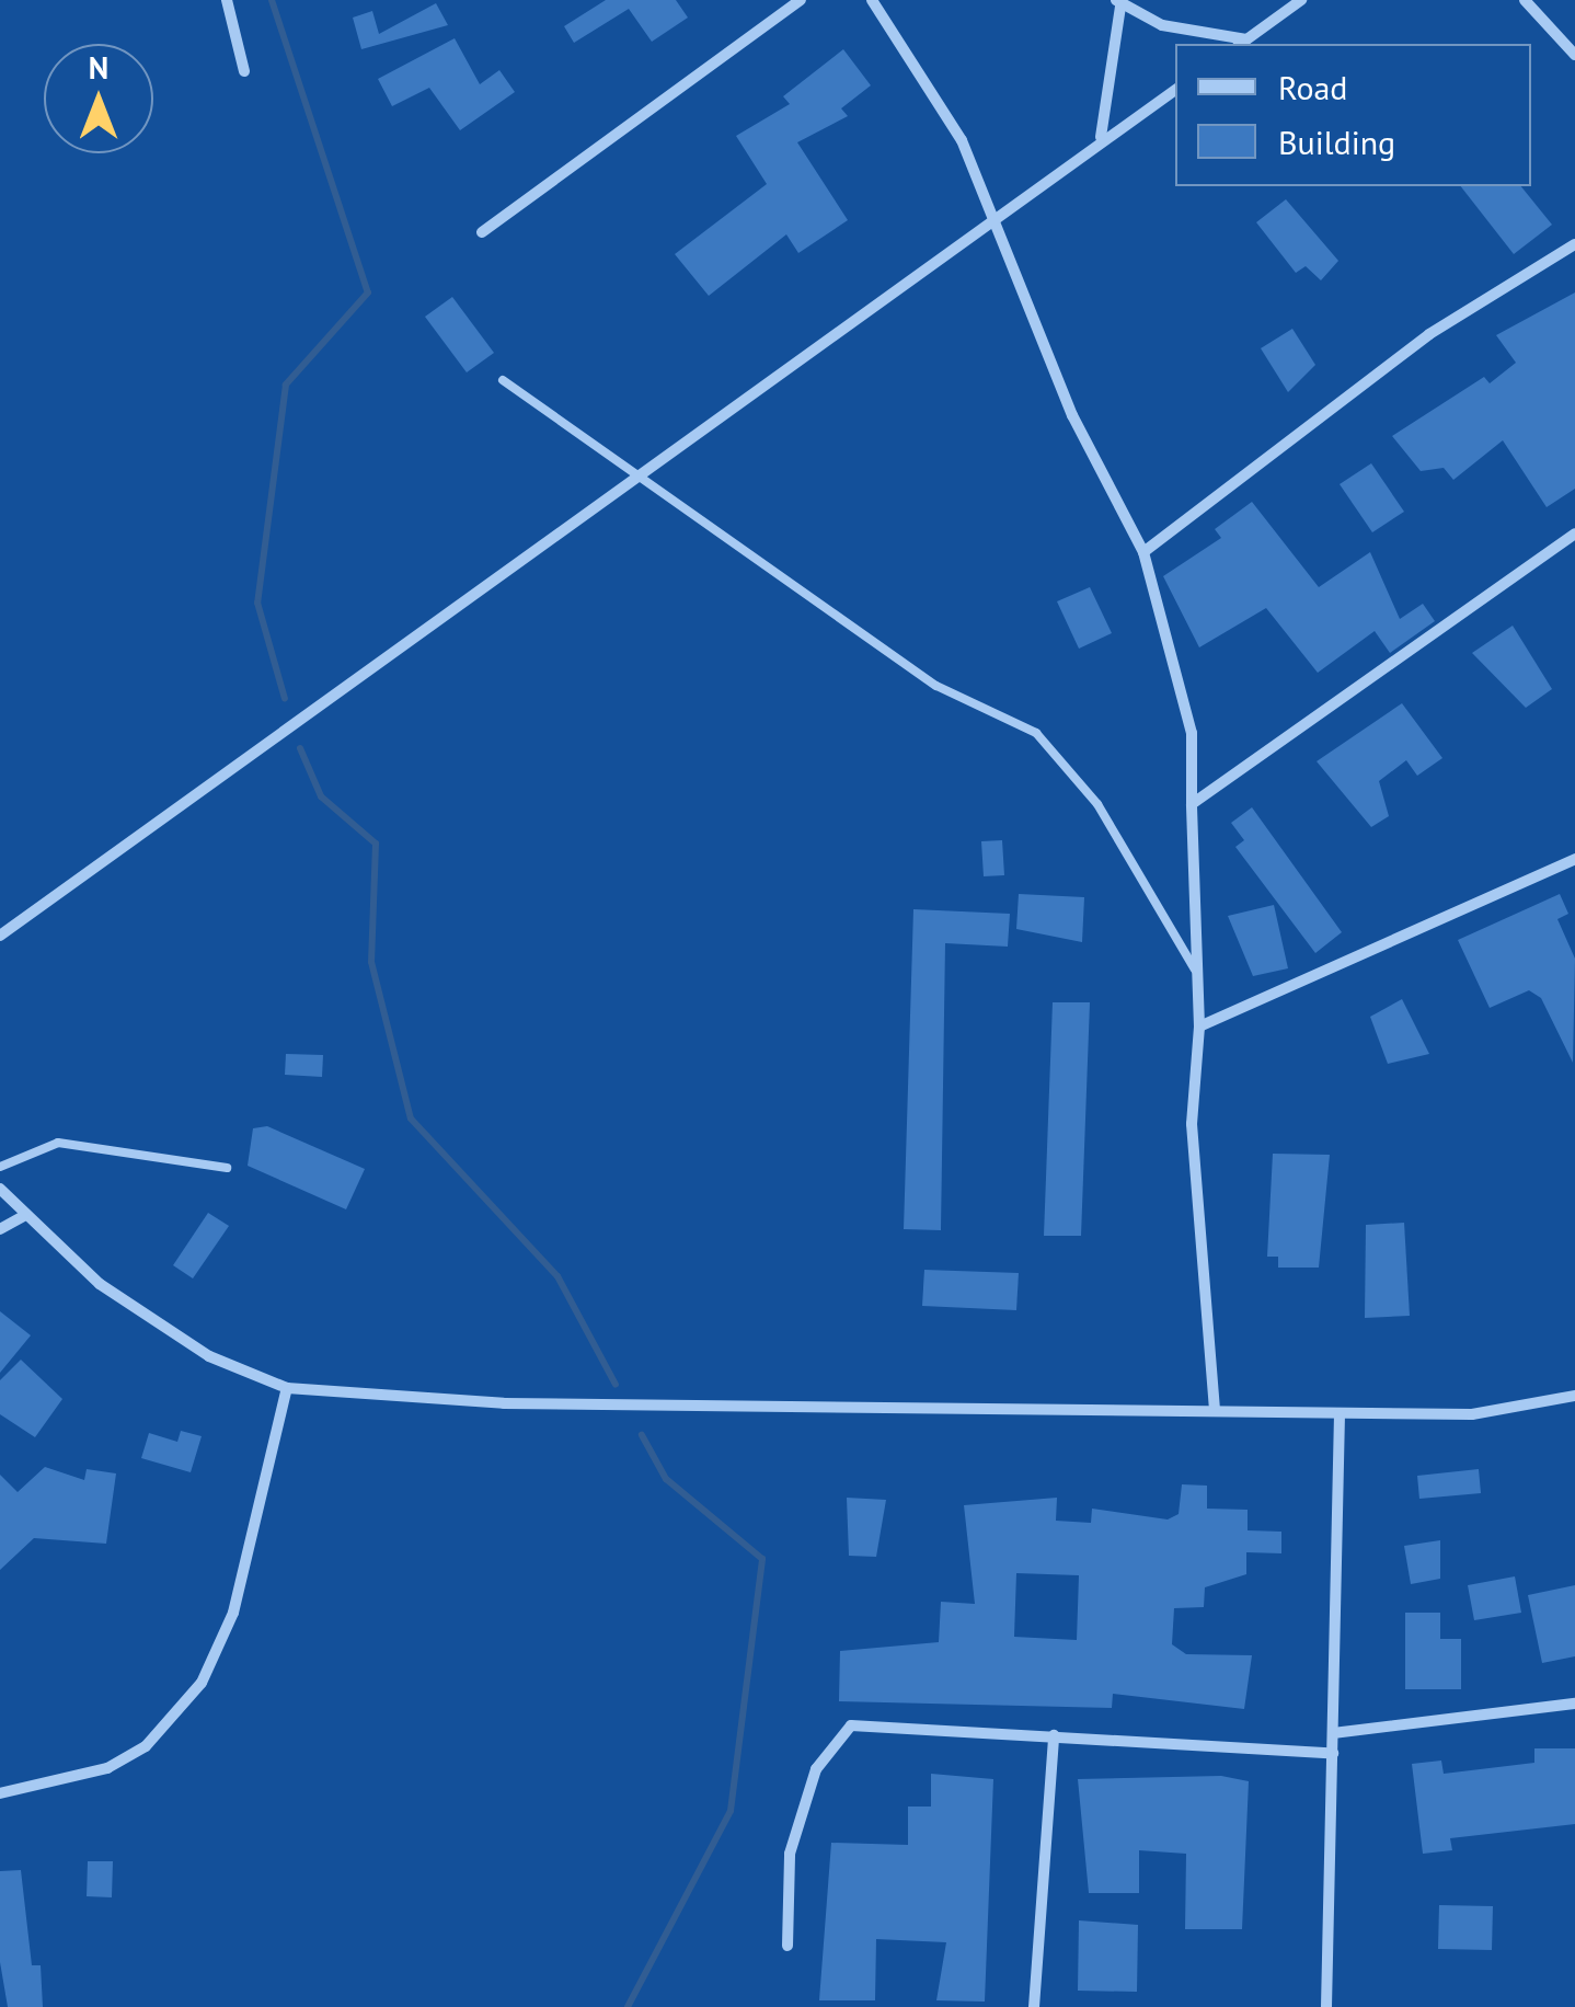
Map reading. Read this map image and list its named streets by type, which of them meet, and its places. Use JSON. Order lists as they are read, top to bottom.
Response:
{
  "legend": ["Road", "Building"],
  "north": "top"
}
